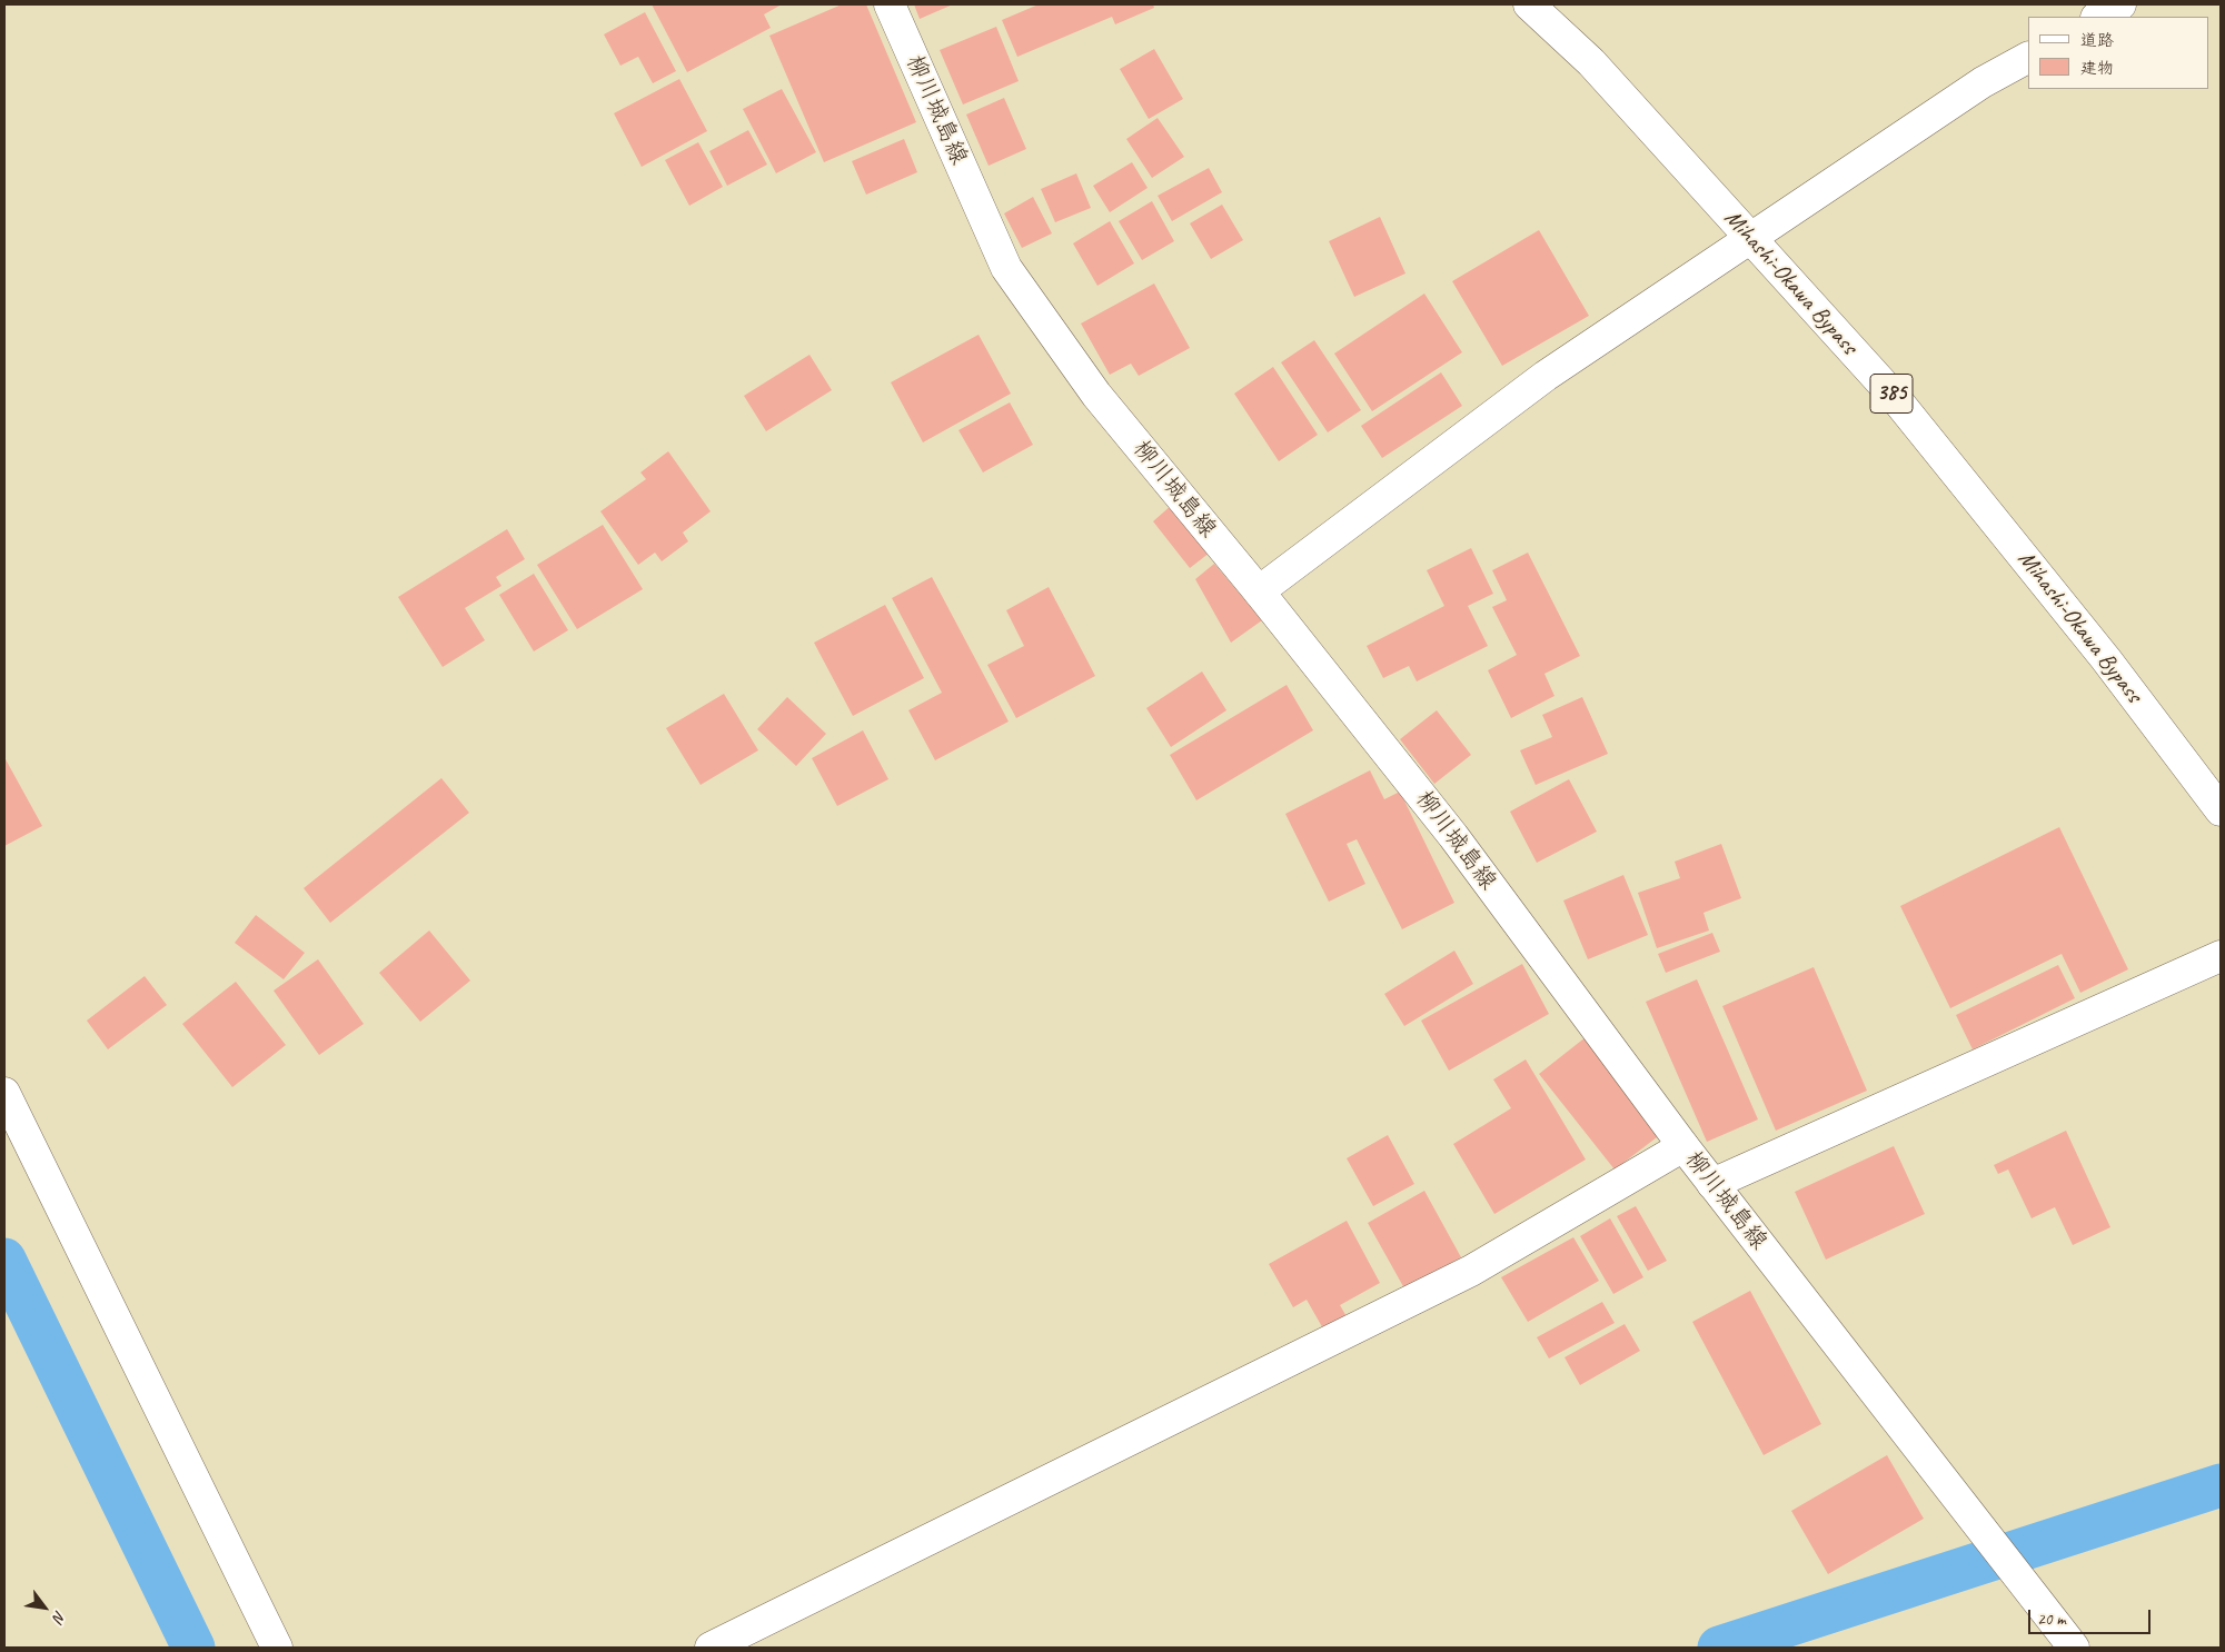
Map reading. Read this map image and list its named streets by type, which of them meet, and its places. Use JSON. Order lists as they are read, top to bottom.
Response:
{
  "streets": {
    "main road": ["柳川城島線", "Mihashi-Okawa Bypass", "385"]
  },
  "legend": ["道路", "建物"],
  "scale_bar": "20 m",
  "north": "bottom right"
}
